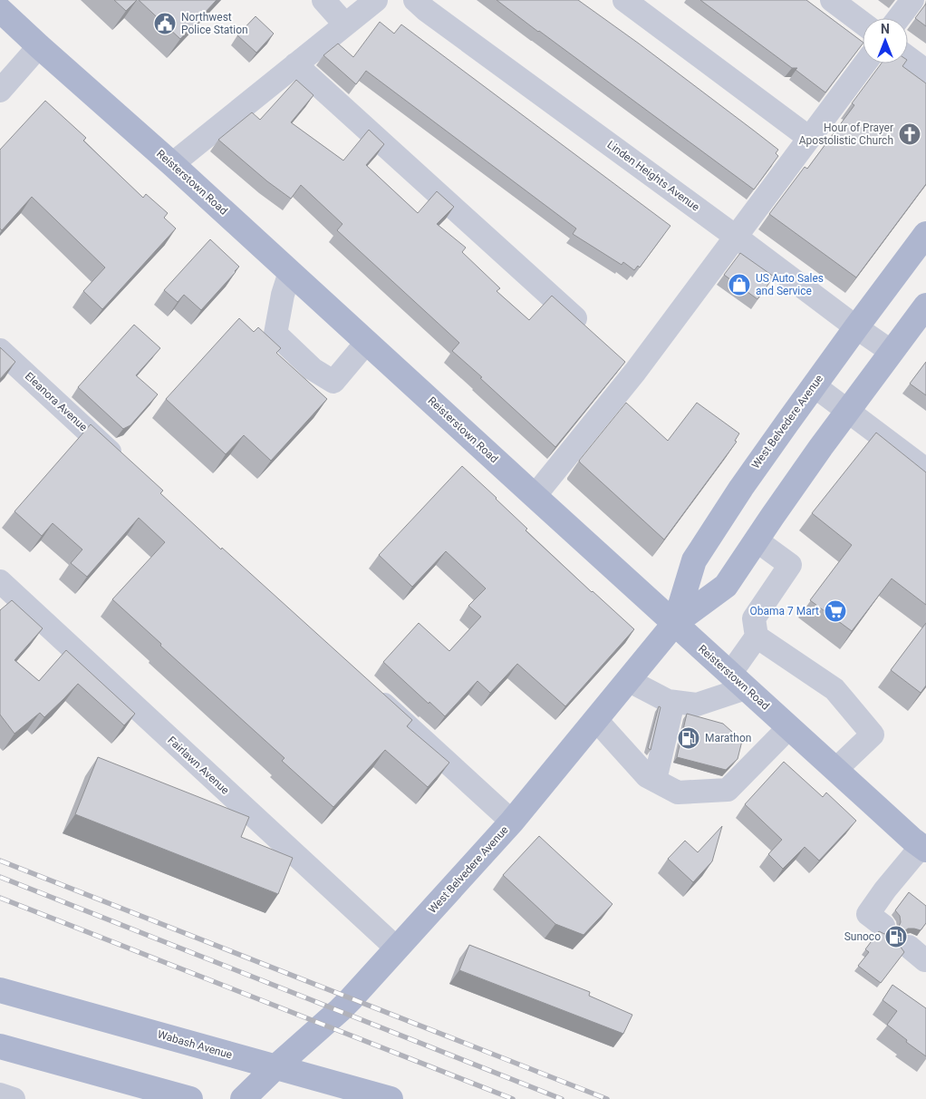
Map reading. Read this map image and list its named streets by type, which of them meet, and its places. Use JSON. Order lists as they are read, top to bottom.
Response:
{
  "streets": {
    "main road": ["Reisterstown Road", "West Belvedere Avenue", "Wabash Avenue"],
    "street": ["Linden Heights Avenue", "Eleanora Avenue", "Fairlawn Avenue"]
  },
  "crossings": [
    ["Linden Heights Avenue", "West Belvedere Avenue"],
    ["Reisterstown Road", "West Belvedere Avenue"],
    ["West Belvedere Avenue", "Fairlawn Avenue"],
    ["West Belvedere Avenue", "Wabash Avenue"]
  ],
  "places": {
    "public building": ["Northwest Police Station"],
    "church": ["Hour of Prayer Apostolistic Church"],
    "shop": ["US Auto Sales and Service"],
    "supermarket": ["Obama 7 Mart"],
    "fuel station": ["Marathon", "Sunoco"]
  },
  "north": "top"
}
